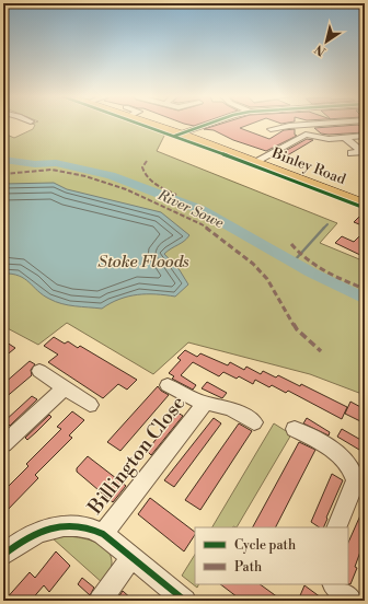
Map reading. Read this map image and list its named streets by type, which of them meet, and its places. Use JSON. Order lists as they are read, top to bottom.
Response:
{
  "streets": {
    "main road": ["Binley Road"],
    "street": ["Billington Close"]
  },
  "water": ["River Sowe"],
  "parks": ["Stoke Floods"],
  "legend": ["Cycle path", "Path"],
  "north": "bottom left"
}
